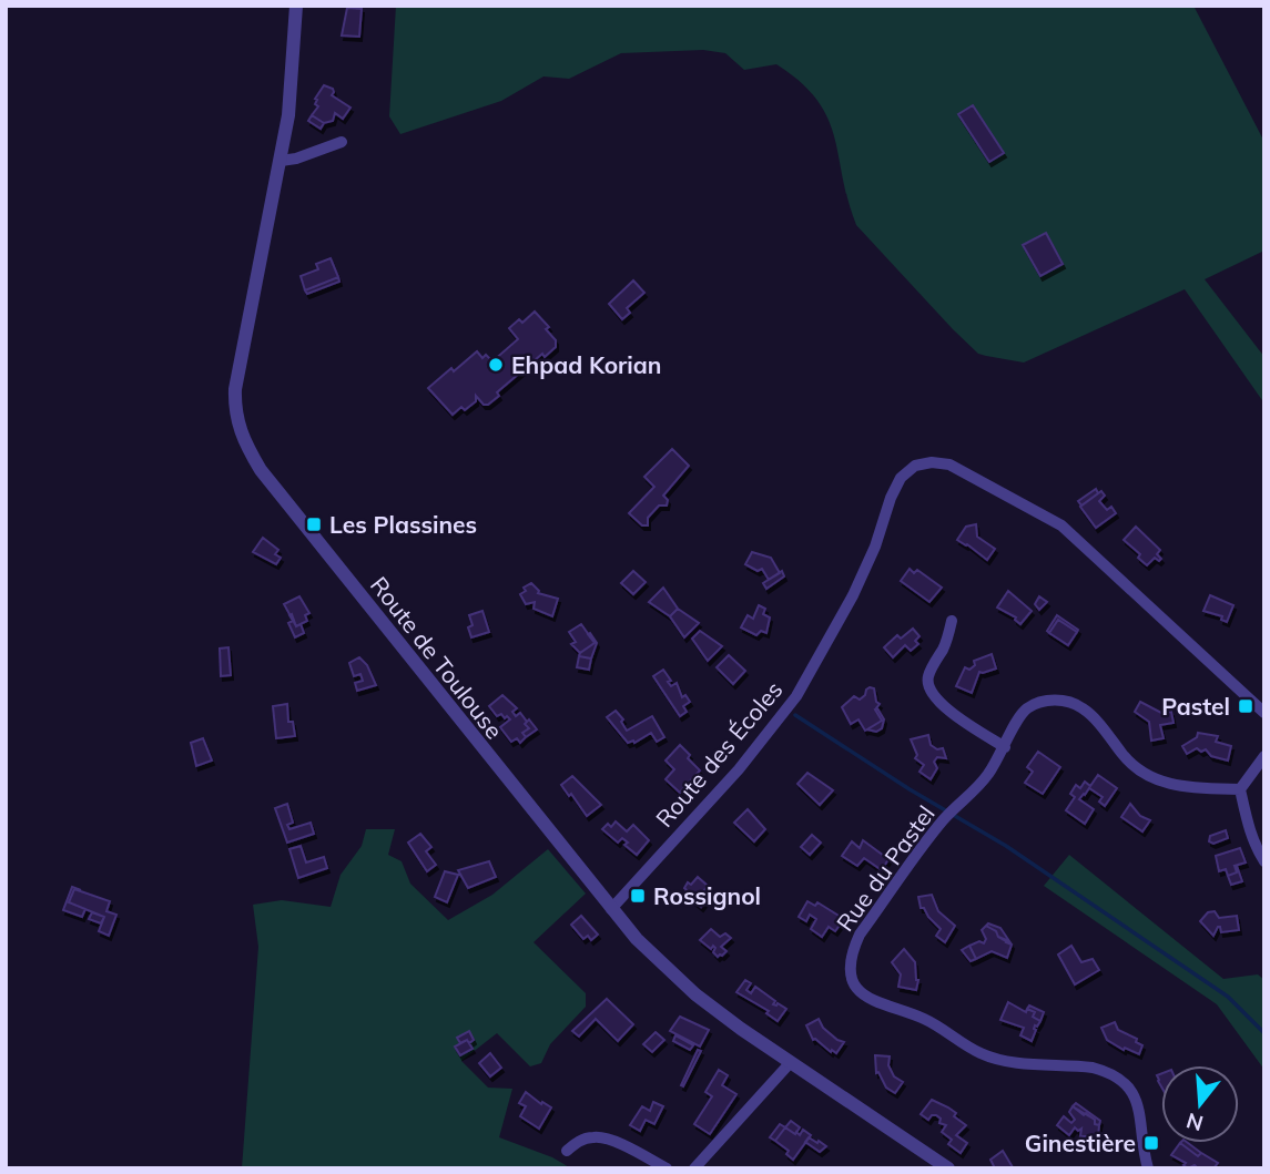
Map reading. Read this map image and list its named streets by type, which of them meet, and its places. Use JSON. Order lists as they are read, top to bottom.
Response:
{
  "streets": {
    "street": ["Route de Toulouse", "Route des Écoles", "Rue du Pastel"]
  },
  "crossings": [
    ["Route de Toulouse", "Route des Écoles"]
  ],
  "places": {
    "other": ["Ehpad Korian"],
    "transit": [
      "Les Plassines",
      "Pastel",
      "Rossignol",
      "Ginestière"
    ]
  },
  "north": "bottom"
}
